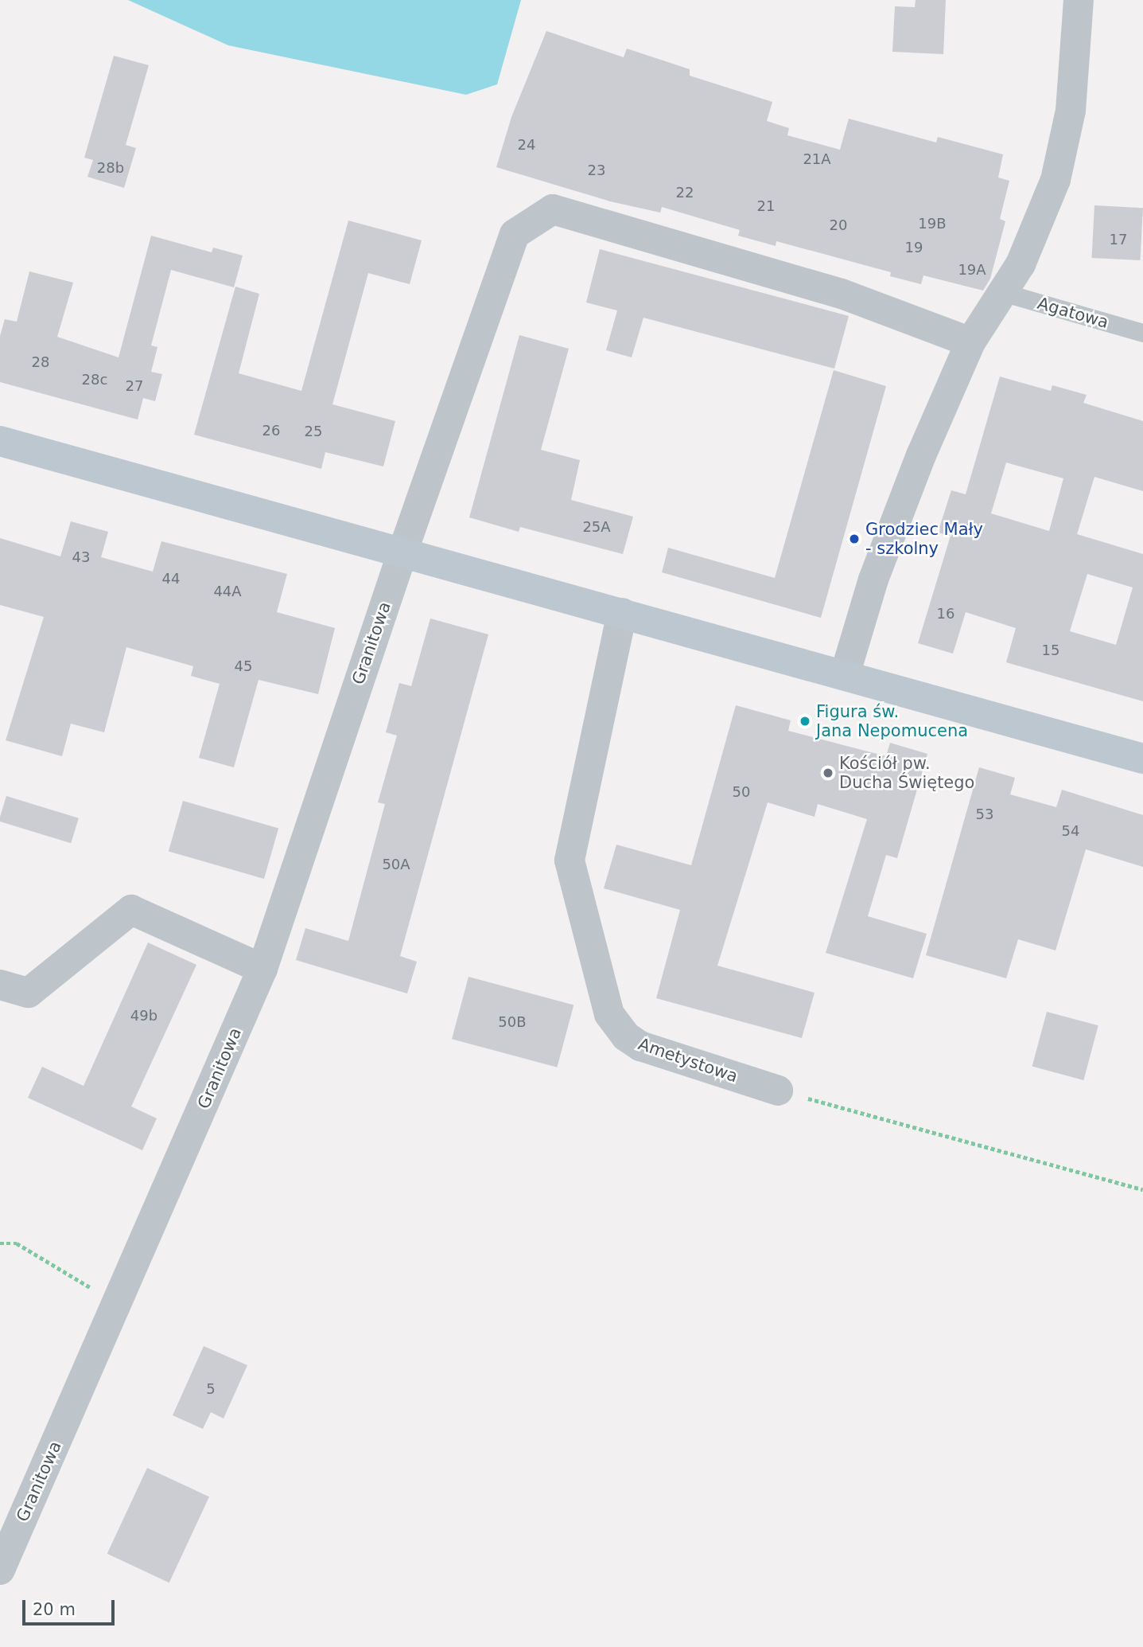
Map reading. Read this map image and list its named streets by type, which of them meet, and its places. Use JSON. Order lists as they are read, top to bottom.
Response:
{
  "streets": {
    "street": ["Granitowa", "Ametystowa"],
    "lane": ["Agatowa"]
  },
  "places": ["Grodziec Mały - szkolny", "Figura św. Jana Nepomucena", "Kościół pw. Ducha Świętego"],
  "house_numbers": [
    "24",
    "21A",
    "28b",
    "23",
    "22",
    "21",
    "19B",
    "20",
    "17",
    "19",
    "19A",
    "28",
    "28c",
    "27",
    "26",
    "25",
    "25A",
    "43",
    "44",
    "44A",
    "16",
    "15",
    "45",
    "50",
    "53",
    "54",
    "50A",
    "49b",
    "50B",
    "5"
  ],
  "scale_bar": "20 m"
}
